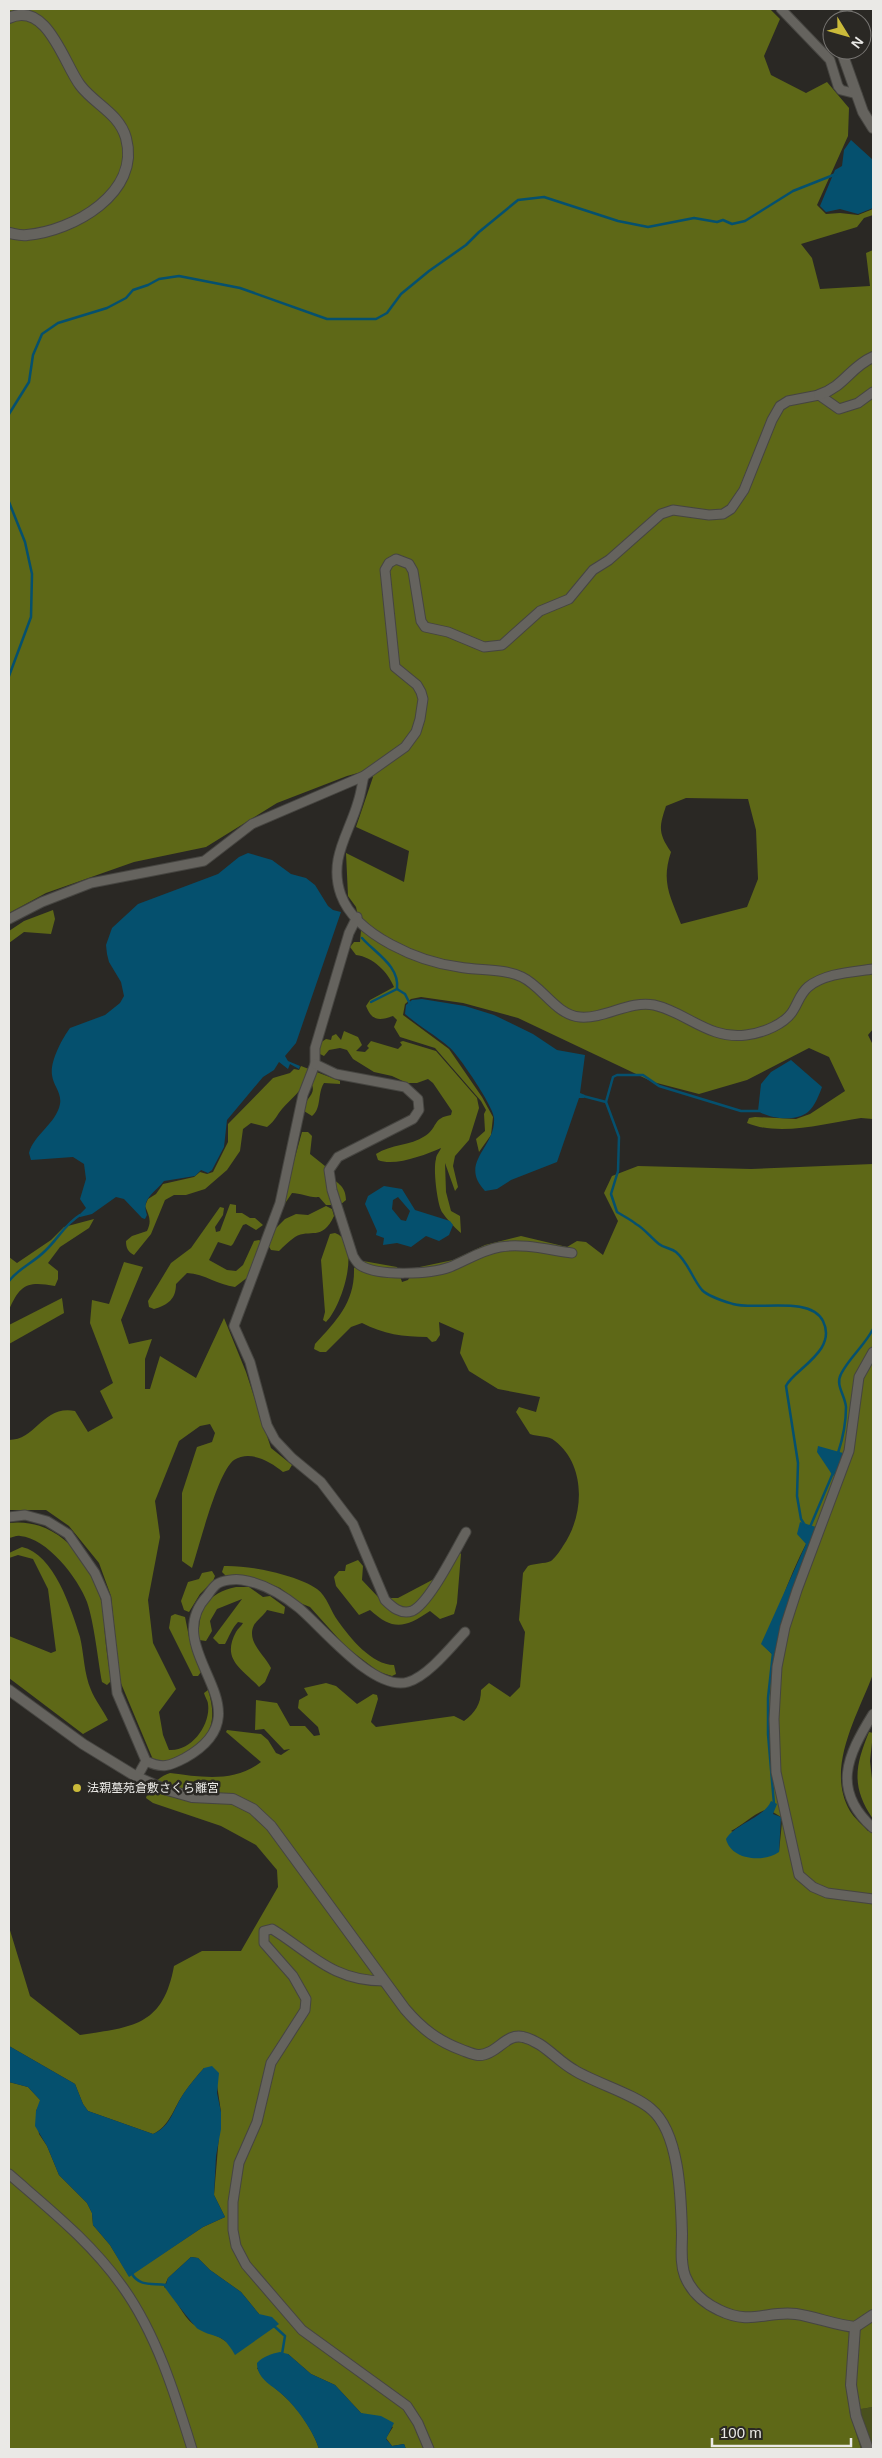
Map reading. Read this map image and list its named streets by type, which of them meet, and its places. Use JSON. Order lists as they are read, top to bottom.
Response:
{
  "places": ["法親墓苑倉敷さくら離宮"],
  "scale_bar": "100 m",
  "north": "bottom right"
}
